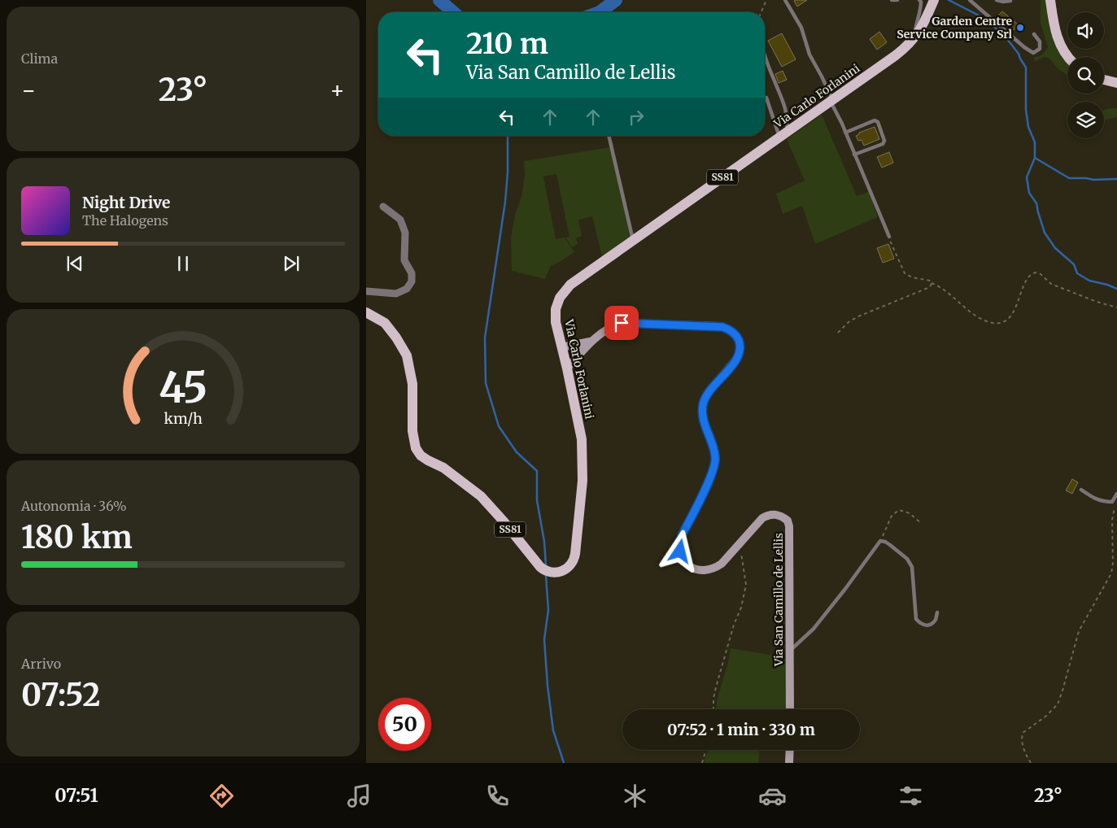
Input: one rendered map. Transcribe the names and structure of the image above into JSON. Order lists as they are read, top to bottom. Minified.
{"streets":{"main road":["Via Carlo Forlanini","SS81","Via San Camillo de Lellis"]},"crossings":[["Via Carlo Forlanini","Via San Camillo de Lellis"]],"places":["Garden Centre Service Company Srl"],"page":{"tile":["Clima",["Autonomia · 36%","180 km"],["Arrivo","07:52"]],"turn":["210 m","Via San Camillo de Lellis"],"heat":["−","23°","+"],"song":["Night Drive","The Halogens"],"limit":"50","trip":"07:52 · 1 min · 330 m","tabs":["07:51","23°"],"gauge":["45","km/h"]}}
